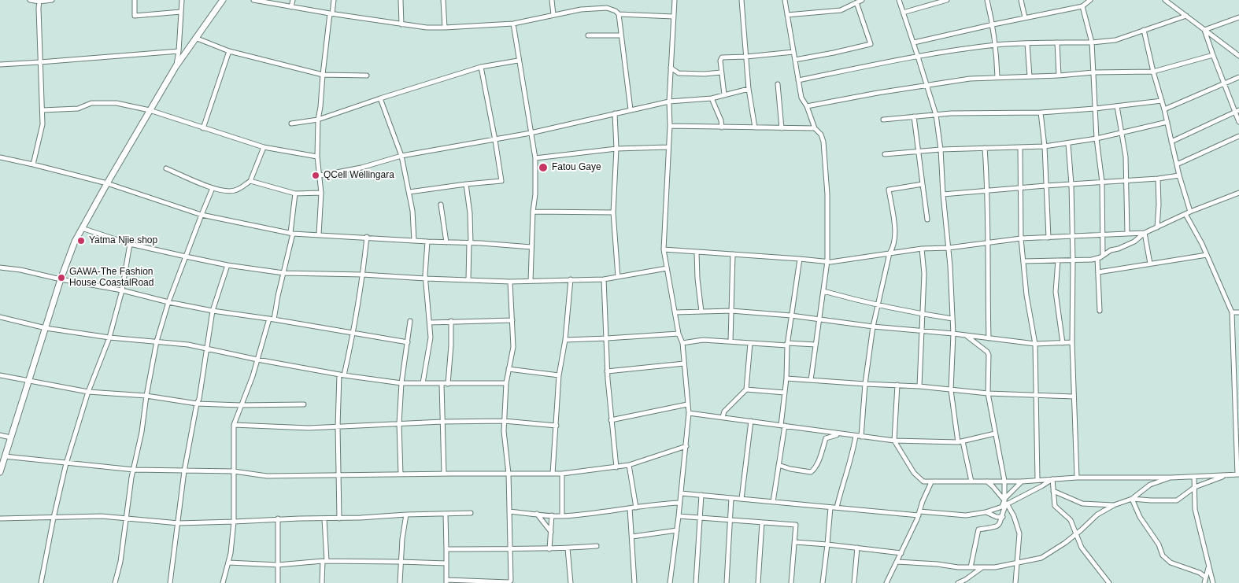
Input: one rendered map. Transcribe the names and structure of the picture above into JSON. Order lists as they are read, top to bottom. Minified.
{"places":["Fatou Gaye","QCell Wellingara","Yatma Njie shop","GAWA-The Fashion House CoastalRoad"]}
